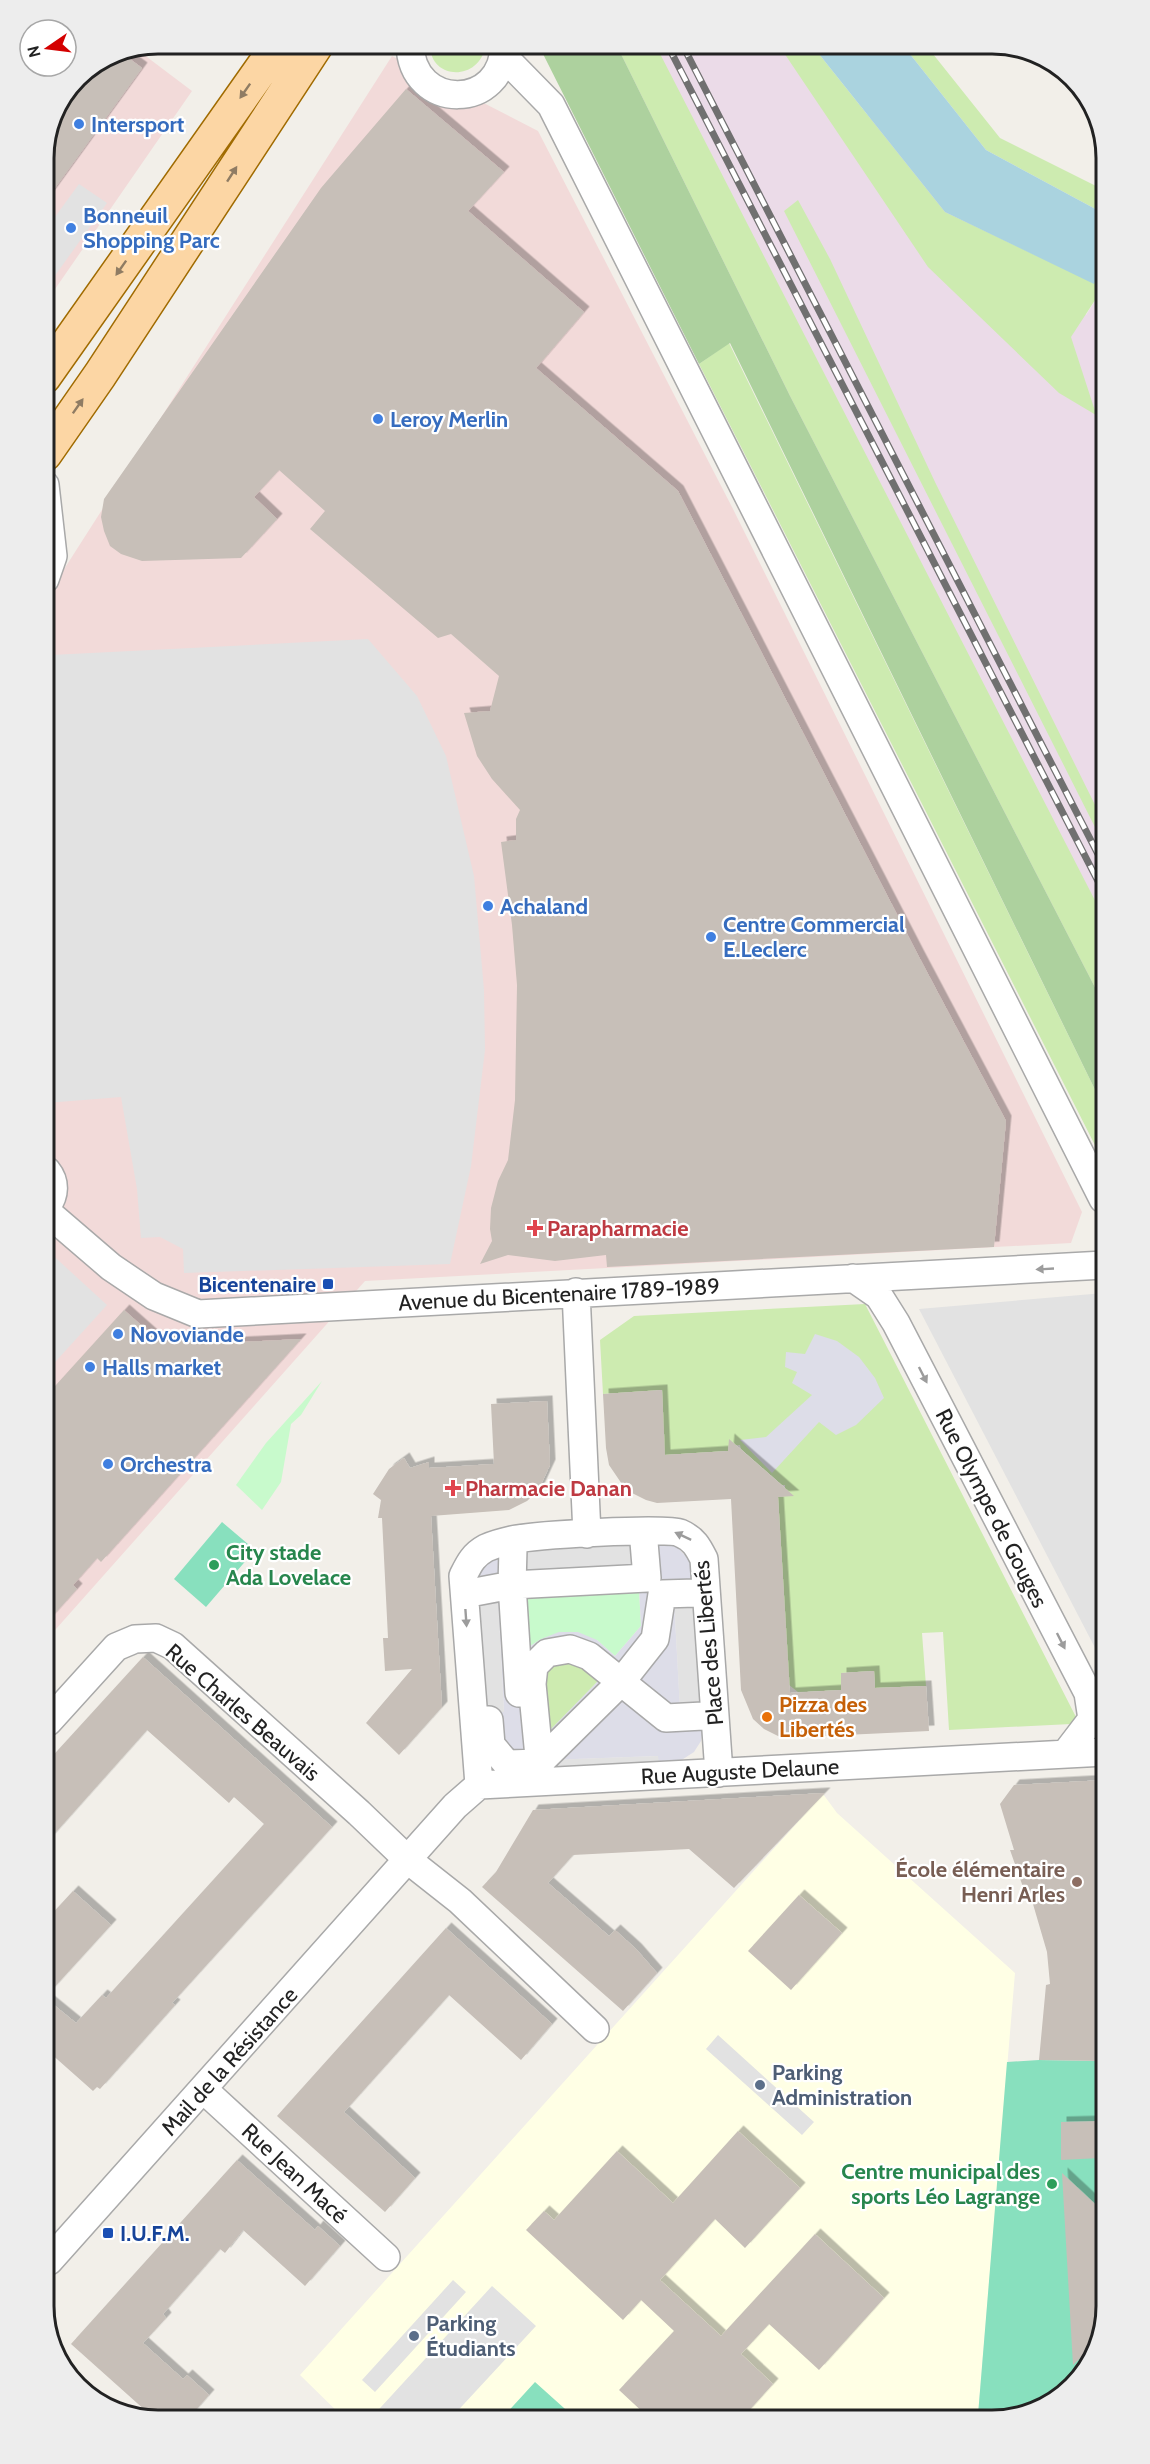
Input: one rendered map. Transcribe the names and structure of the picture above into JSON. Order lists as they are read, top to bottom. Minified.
{"streets":{"street":["Avenue du Bicentenaire 1789-1989","Rue Olympe de Gouges","Place des Libertés","Rue Charles Beauvais","Rue Auguste Delaune","Mail de la Résistance","Rue Jean Macé"]},"crossings":[["Avenue du Bicentenaire 1789-1989","Rue Olympe de Gouges"],["Rue Olympe de Gouges","Rue Auguste Delaune"],["Place des Libertés","Rue Auguste Delaune"],["Rue Charles Beauvais","Mail de la Résistance"],["Mail de la Résistance","Rue Jean Macé"]],"one_way":["Rue Olympe de Gouges"],"places":{"other":["Intersport","Bonneuil Shopping Parc","Leroy Merlin","Achaland","Centre Commercial E.Leclerc","Novoviande","Halls market","Orchestra","City stade Ada Lovelace","Pizza des Libertés","École élémentaire Henri Arles","Parking Administration","Centre municipal des sports Léo Lagrange","Parking Étudiants"],"health":["Parapharmacie","Pharmacie Danan"],"transit":["Bicentenaire","I.U.F.M."]},"north":"left"}
